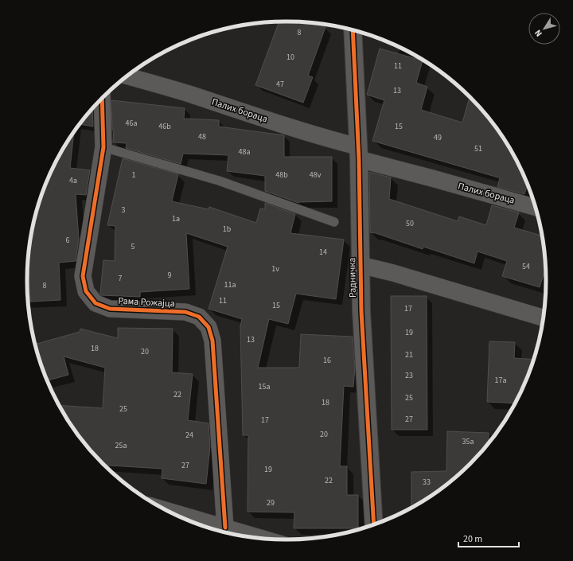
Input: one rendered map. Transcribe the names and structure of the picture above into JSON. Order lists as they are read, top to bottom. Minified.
{"streets":{"street":["Палих бораца","Радничка","Рама Рожајца"]},"crossings":[["Палих бораца","Радничка"]],"house_numbers":["8","10","11","47","13","46a","46b","15","48","49","51","48a","1","48b","48v","4a","3","1a","50","1b","6","5","14","54","1v","9","7","11a","8","11","15","17","19","13","18","20","21","16","23","17a","15a","22","25","18","25","27","17","20","24","35a","25a","27","19","22","33","29"],"scale_bar":"20 m","north":"bottom left"}
